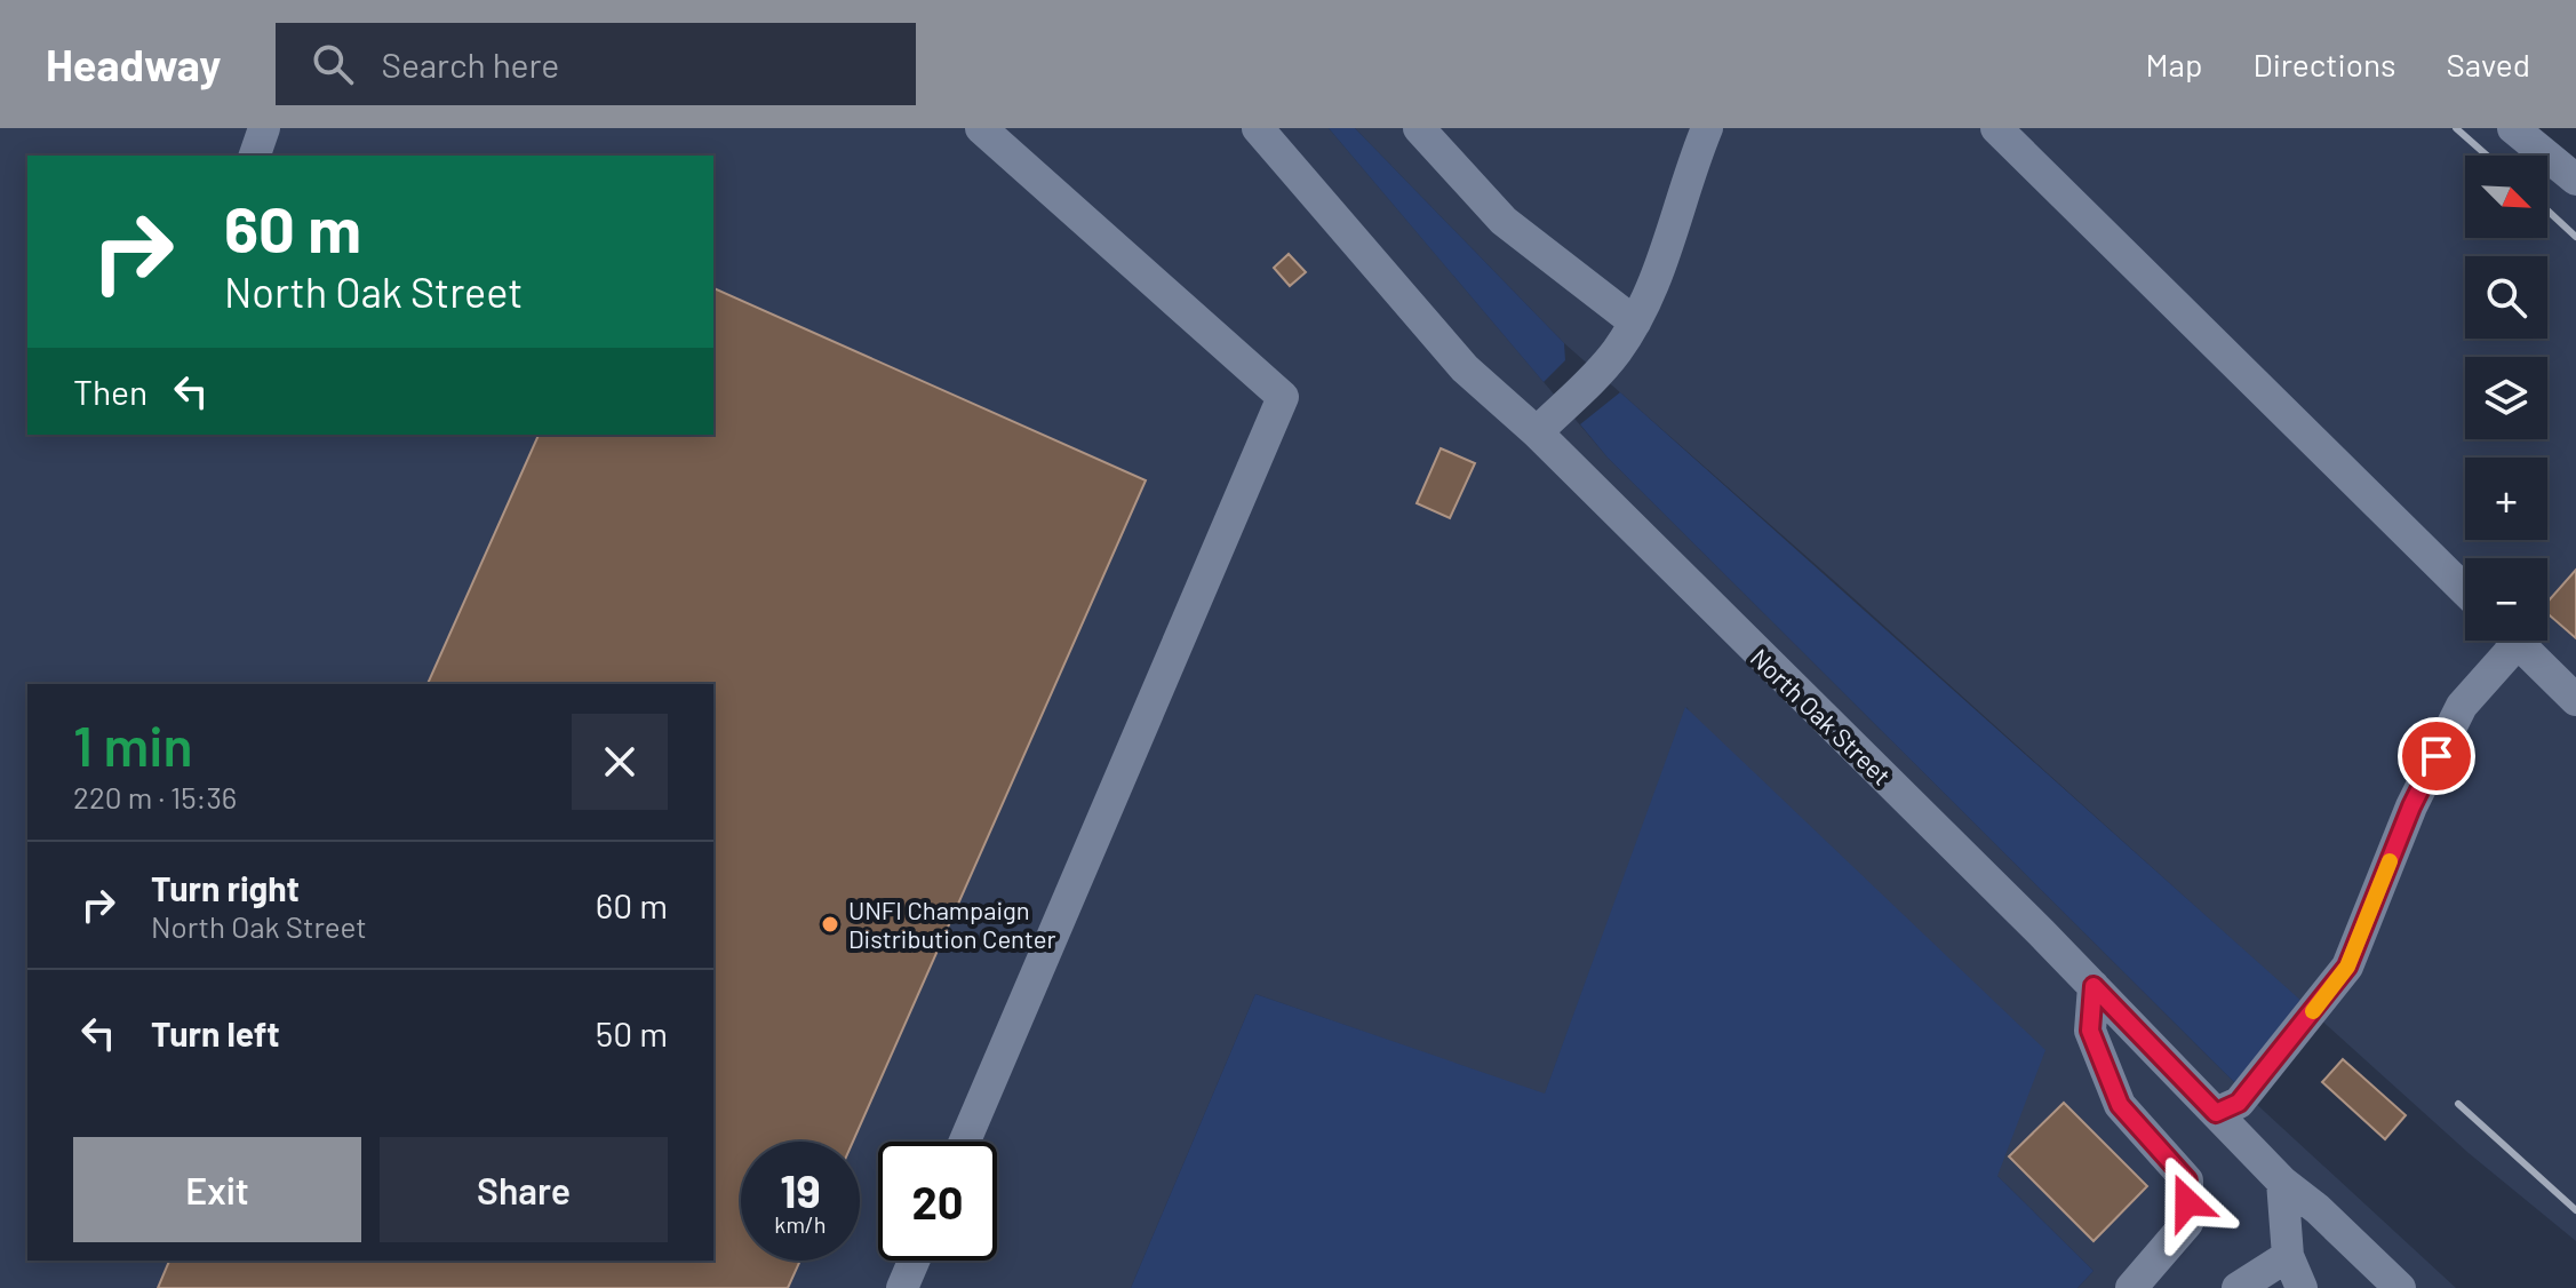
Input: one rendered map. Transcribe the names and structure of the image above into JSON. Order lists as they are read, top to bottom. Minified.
{"streets":{"street":["North Oak Street"]},"places":["UNFI Champaign Distribution Center"],"north":"bottom right","page":{"header":"Headway","search":"Search here","nav":["Map","Directions","Saved"],"map_buttons":["+","−"],"turn":["60 m","North Oak Street"],"then":"Then","heading":["1 min","220 m · 15:36"],"list":[{"name":"Turn right","note":"North Oak Street","value":"60 m"},{"name":"Turn left","value":"50 m"}],"buttons":["Exit","Share"],"speed":"19 km/h","limit":"20"}}
